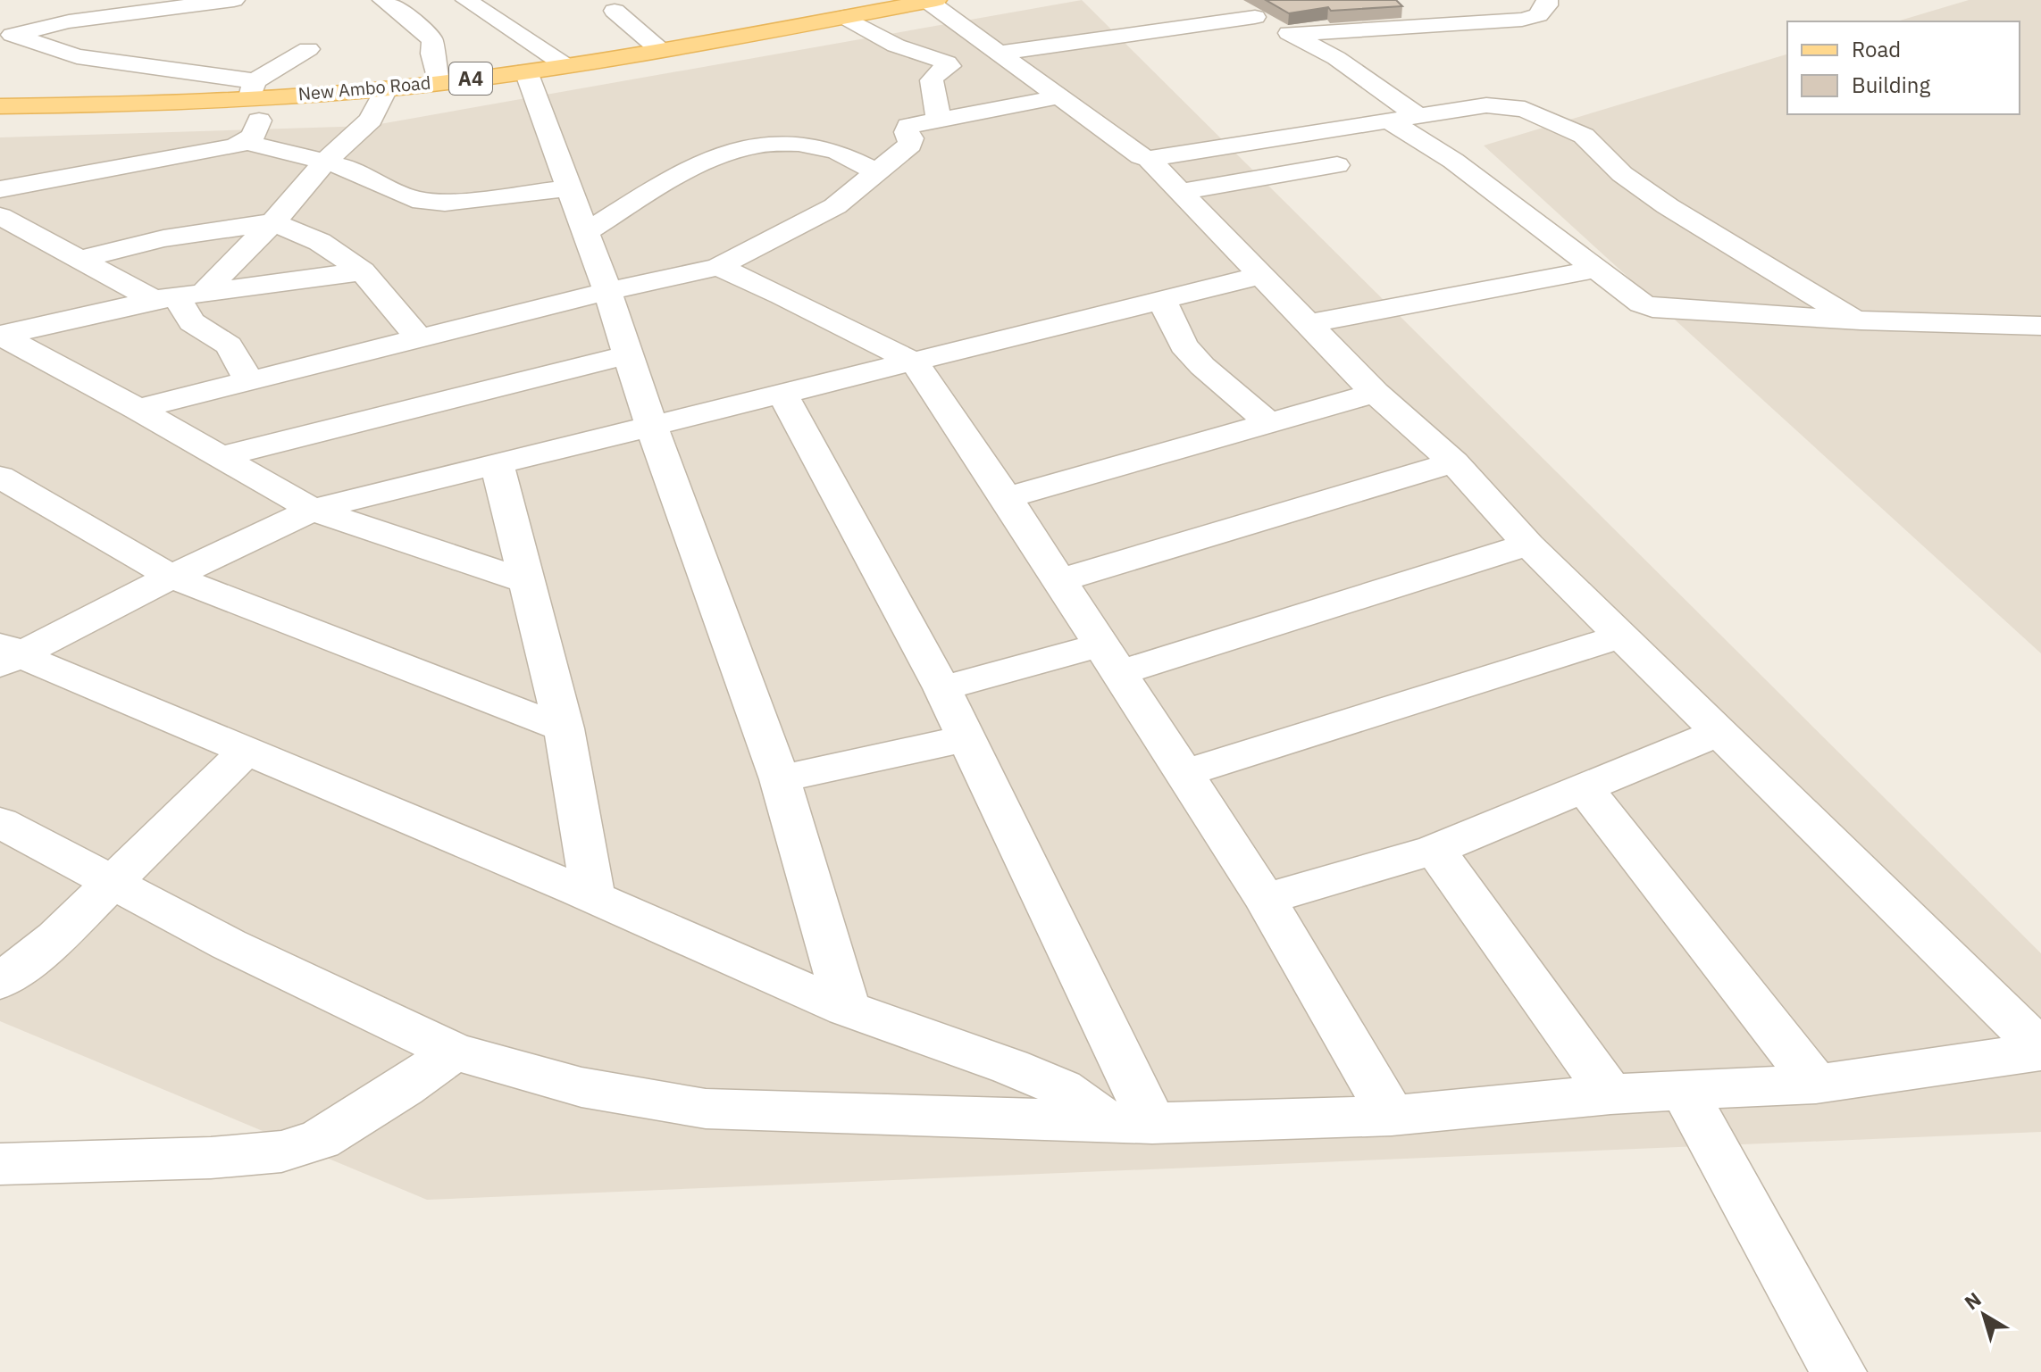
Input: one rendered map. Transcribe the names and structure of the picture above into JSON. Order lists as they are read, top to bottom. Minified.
{"streets":{"main road":["A4","New Ambo Road"]},"legend":["Road","Building"],"north":"top left"}
